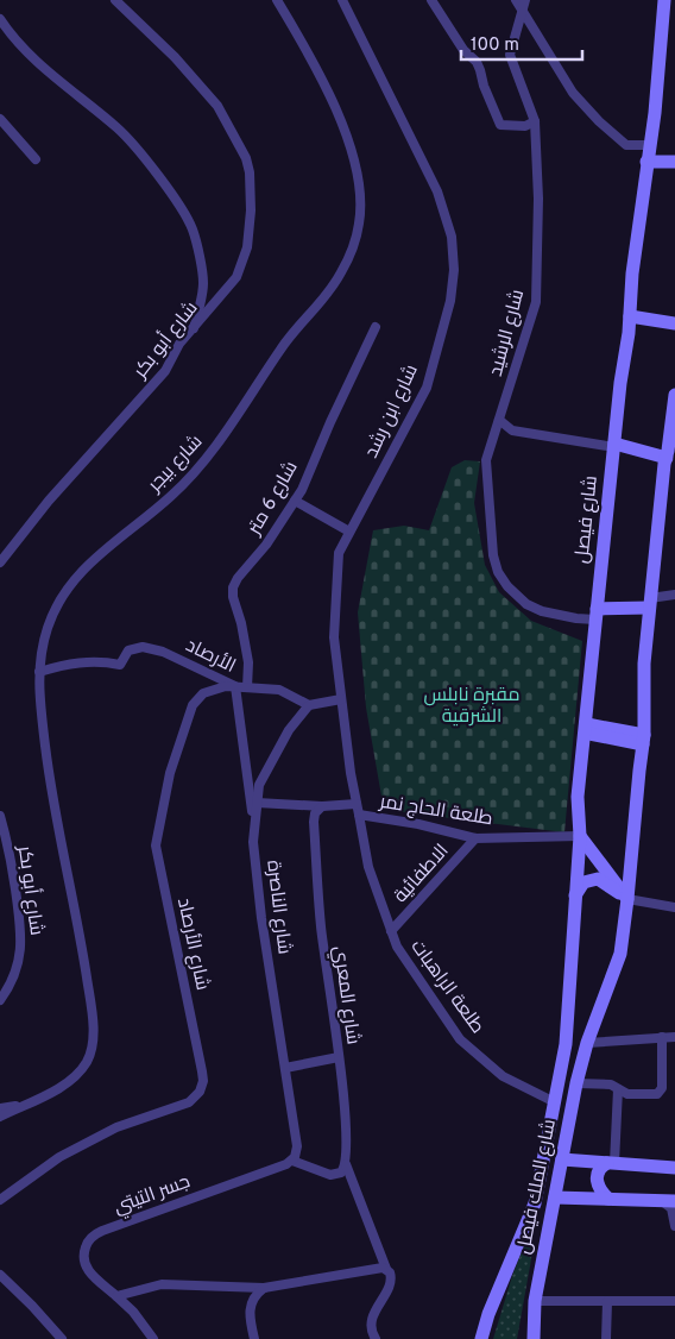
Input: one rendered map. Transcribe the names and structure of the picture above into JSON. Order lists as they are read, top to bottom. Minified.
{"streets":{"main road":["شارع فيصل","شارع الملك فيصل"],"street":["شارع الرشيد","شارع أبو بكر","شارع ابن رشد","شارع بيجر","شارع 6 متر","الأرصاد","طلعة الحاج نمر","الاطفائية","شارع الناصرة","شارع الأرصاد","طلعة الراهبات","شارع المعري","جسر التيتي"]},"crossings":[["شارع الرشيد","شارع فيصل"],["شارع ابن رشد","طلعة الحاج نمر"],["شارع ابن رشد","طلعة الراهبات"],["شارع بيجر","الأرصاد"],["شارع 6 متر","شارع الأرصاد"],["شارع فيصل","طلعة الحاج نمر"],["شارع فيصل","شارع الملك فيصل"],["الأرصاد","شارع الناصرة"],["الأرصاد","شارع الأرصاد"],["طلعة الحاج نمر","الاطفائية"],["طلعة الحاج نمر","طلعة الراهبات"],["الاطفائية","طلعة الراهبات"],["شارع الناصرة","شارع الأرصاد"],["شارع الناصرة","جسر التيتي"],["طلعة الراهبات","شارع الملك فيصل"]],"parks":["مقبرة نابلس الشرقية"],"scale_bar":"100 m"}
